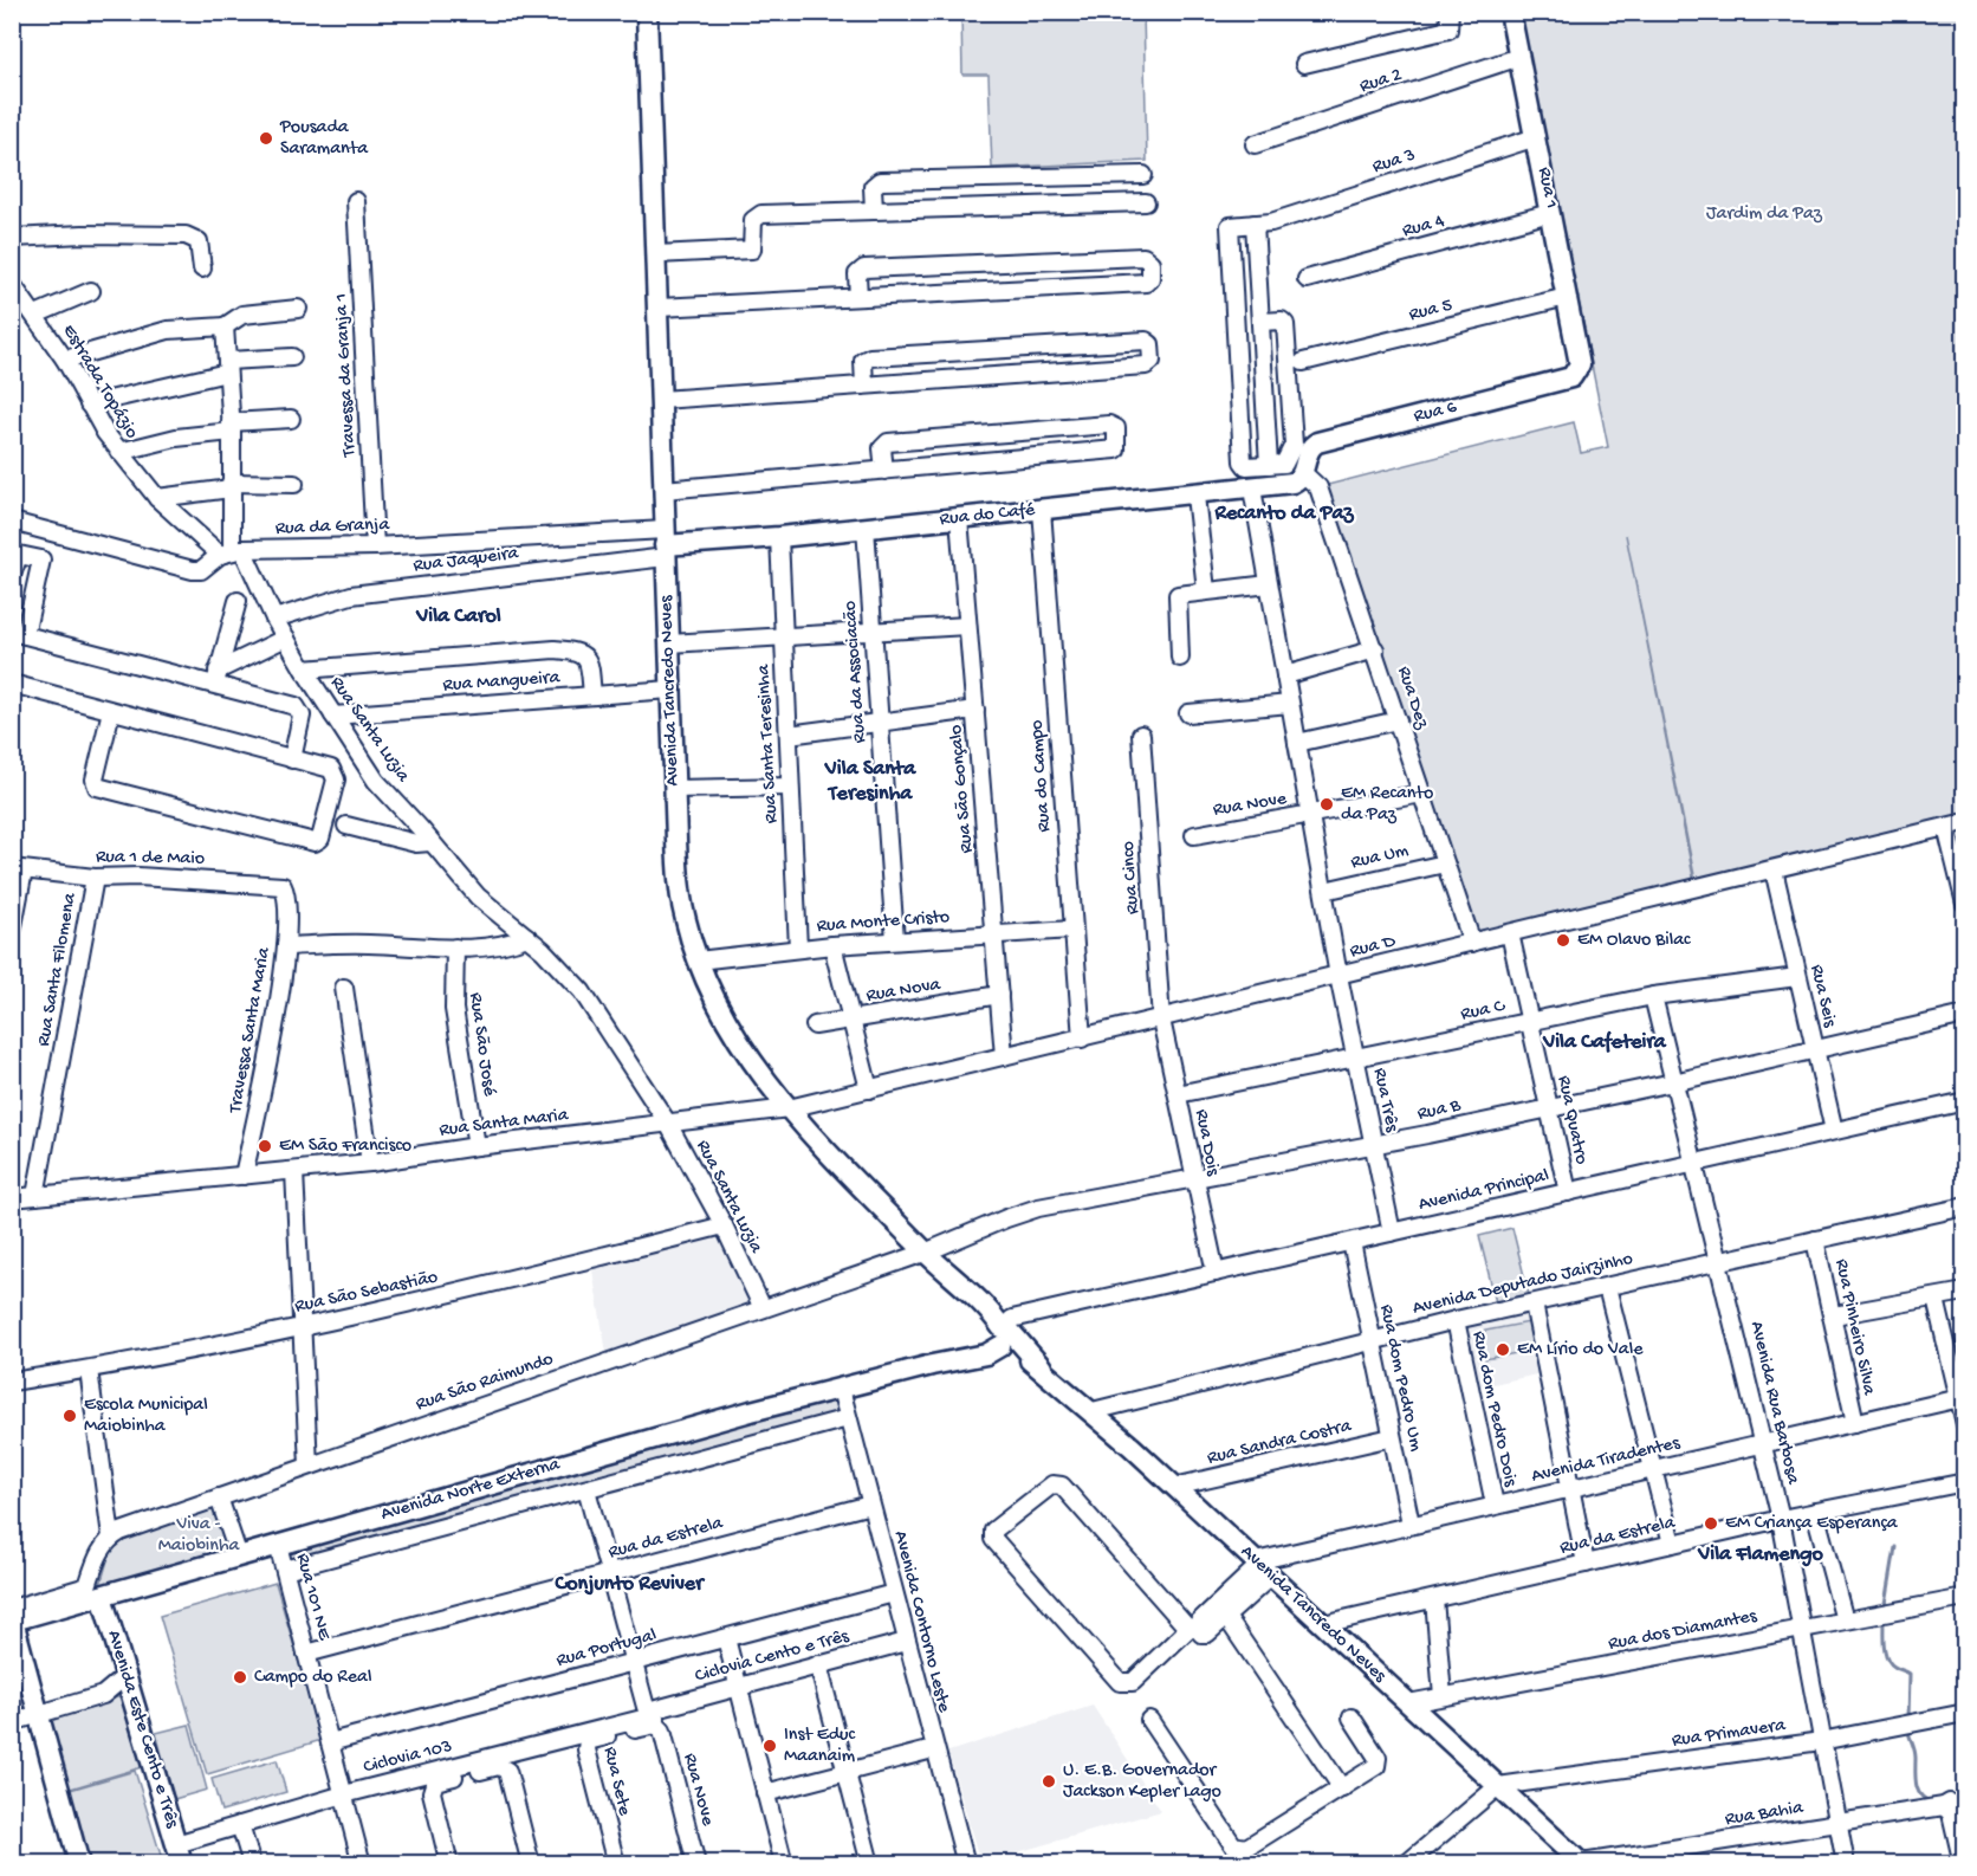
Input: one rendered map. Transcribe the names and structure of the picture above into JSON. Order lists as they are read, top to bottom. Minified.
{"streets":{"main road":["Rua 1","Rua 6","Rua do Café","Avenida Tancredo Neves","Avenida Norte Externa","Avenida Este Cento e Três"],"street":["Rua 2","Rua 3","Rua 4","Rua 5","Travessa da Granja 1","Estrada Topázio","Rua da Granja","Rua Jaqueira","Rua da Associacão","Rua Mangueira","Rua Dez","Rua Santa Luzia","Rua Santa Teresinha","Rua do Campo","Rua São Gonçalo","Rua Nove","Rua Um","Rua 1 de Maio","Rua Cinco","Rua Monte Cristo","Rua D","Rua Santa Filomena","Rua Nova","Rua Seis","Rua C","Travessa Santa Maria","Rua São José","Rua Três","Rua B","Rua Quatro","Rua Santa Maria","Rua Dois","Avenida Principal","Avenida Deputado Jairzinho","Rua São Sebastião","Rua Pinheiro Silva","Rua dom Pedro Um","Rua São Raimundo","Avenida Rua Barbosa","Rua dom Pedro Dois","Rua Sandra Costra","Avenida Tiradentes","Rua da Estrela","Rua 101 NE","Avenida Contorno Leste","Rua dos Diamantes","Rua Portugal","Ciclovia Cento e Três","Rua Primavera","Ciclovia 103","Rua Sete","Rua Bahia"]},"crossings":[["Rua 2","Rua 1"],["Rua 3","Rua 1"],["Rua 1","Rua 4"],["Rua 1","Rua 5"],["Rua 1","Rua 6"],["Travessa da Granja 1","Rua da Granja"],["Estrada Topázio","Rua da Granja"],["Estrada Topázio","Rua Santa Luzia"],["Rua 6","Rua do Café"],["Rua 6","Rua Dez"],["Rua do Café","Rua da Granja"],["Rua do Café","Rua Jaqueira"],["Rua do Café","Rua da Associacão"],["Rua do Café","Avenida Tancredo Neves"],["Rua do Café","Rua Dez"],["Rua do Café","Rua Santa Teresinha"],["Rua do Café","Rua do Campo"],["Rua do Café","Rua São Gonçalo"],["Rua da Granja","Rua Jaqueira"],["Rua da Granja","Avenida Tancredo Neves"],["Rua da Granja","Rua Santa Luzia"],["Rua Jaqueira","Avenida Tancredo Neves"],["Rua Jaqueira","Rua Santa Luzia"],["Rua da Associacão","Rua Monte Cristo"],["Rua Mangueira","Avenida Tancredo Neves"],["Rua Mangueira","Rua Santa Luzia"],["Avenida Tancredo Neves","Rua Monte Cristo"],["Avenida Tancredo Neves","Rua D"],["Avenida Tancredo Neves","Rua B"],["Avenida Tancredo Neves","Rua Santa Maria"],["Avenida Tancredo Neves","Avenida Principal"],["Avenida Tancredo Neves","Avenida Deputado Jairzinho"],["Avenida Tancredo Neves","Rua São Raimundo"],["Avenida Tancredo Neves","Rua Sandra Costra"],["Avenida Tancredo Neves","Avenida Tiradentes"],["Avenida Tancredo Neves","Avenida Norte Externa"],["Avenida Tancredo Neves","Rua da Estrela"],["Avenida Tancredo Neves","Rua dos Diamantes"],["Avenida Tancredo Neves","Rua Primavera"],["Avenida Tancredo Neves","Rua Bahia"],["Rua Dez","Rua Um"],["Rua Dez","Rua D"],["Rua Santa Luzia","Rua Santa Maria"],["Rua Santa Luzia","Rua São Sebastião"],["Rua Santa Luzia","Rua São Raimundo"],["Rua Santa Teresinha","Rua Monte Cristo"],["Rua do Campo","Rua Monte Cristo"],["Rua do Campo","Rua D"],["Rua São Gonçalo","Rua Monte Cristo"],["Rua São Gonçalo","Rua D"],["Rua São Gonçalo","Rua Nova"],["Rua Nove","Avenida Norte Externa"],["Rua Nove","Rua da Estrela"],["Rua Nove","Rua Portugal"],["Rua Nove","Ciclovia Cento e Três"],["Rua Nove","Ciclovia 103"],["Rua Nove","Rua Sete"],["Rua 1 de Maio","Rua Santa Filomena"],["Rua 1 de Maio","Travessa Santa Maria"],["Rua Cinco","Rua D"],["Rua Cinco","Rua Dois"],["Rua D","Rua Seis"],["Rua D","Rua Três"],["Rua D","Rua Quatro"],["Rua D","Rua Santa Maria"],["Rua D","Rua Dois"],["Rua Santa Filomena","Rua Santa Maria"],["Rua Seis","Rua C"],["Rua Seis","Rua B"],["Rua Seis","Avenida Principal"],["Rua C","Rua Três"],["Rua C","Rua Quatro"],["Rua C","Rua Dois"],["Rua C","Avenida Rua Barbosa"],["Travessa Santa Maria","Rua Santa Maria"],["Rua São José","Rua Santa Maria"],["Rua Três","Rua B"],["Rua Três","Avenida Principal"],["Rua B","Rua Quatro"],["Rua B","Rua Dois"],["Rua B","Rua São Raimundo"],["Rua B","Avenida Rua Barbosa"],["Rua Quatro","Avenida Principal"],["Rua Dois","Avenida Principal"],["Avenida Principal","Rua dom Pedro Um"],["Avenida Principal","Avenida Rua Barbosa"],["Avenida Principal","Avenida Norte Externa"],["Avenida Deputado Jairzinho","Rua Pinheiro Silva"],["Avenida Deputado Jairzinho","Rua dom Pedro Um"],["Avenida Deputado Jairzinho","Avenida Rua Barbosa"],["Avenida Deputado Jairzinho","Rua dom Pedro Dois"],["Rua Pinheiro Silva","Avenida Tiradentes"],["Rua dom Pedro Um","Rua Sandra Costra"],["Rua dom Pedro Um","Avenida Tiradentes"],["Avenida Rua Barbosa","Avenida Tiradentes"],["Avenida Rua Barbosa","Rua da Estrela"],["Avenida Rua Barbosa","Rua dos Diamantes"],["Avenida Rua Barbosa","Rua Primavera"],["Avenida Rua Barbosa","Rua Bahia"],["Rua dom Pedro Dois","Avenida Tiradentes"],["Avenida Norte Externa","Rua 101 NE"],["Avenida Norte Externa","Avenida Contorno Leste"],["Avenida Norte Externa","Avenida Este Cento e Três"],["Rua da Estrela","Rua 101 NE"],["Rua da Estrela","Avenida Contorno Leste"],["Rua 101 NE","Rua Portugal"],["Rua 101 NE","Ciclovia 103"],["Avenida Contorno Leste","Rua Portugal"],["Avenida Contorno Leste","Ciclovia Cento e Três"],["Ciclovia Cento e Três","Ciclovia 103"],["Ciclovia Cento e Três","Rua Sete"],["Avenida Este Cento e Três","Ciclovia 103"],["Ciclovia 103","Rua Sete"]],"districts":["Recanto da Paz","Vila Carol","Vila Santa Teresinha","Vila Cafeteira","Vila Flamengo","Conjunto Reviver"],"parks":["Jardim da Paz","Viva - Maiobinha"],"places":["Pousada Saramanta","EM Recanto da Paz","EM Olavo Bilac","EM São Francisco","EM Lírio do Vale","Escola Municipal Maiobinha","EM Criança Esperança","Campo do Real","Inst Educ Maanaim","U. E.B. Governador Jackson Kepler Lago"]}
